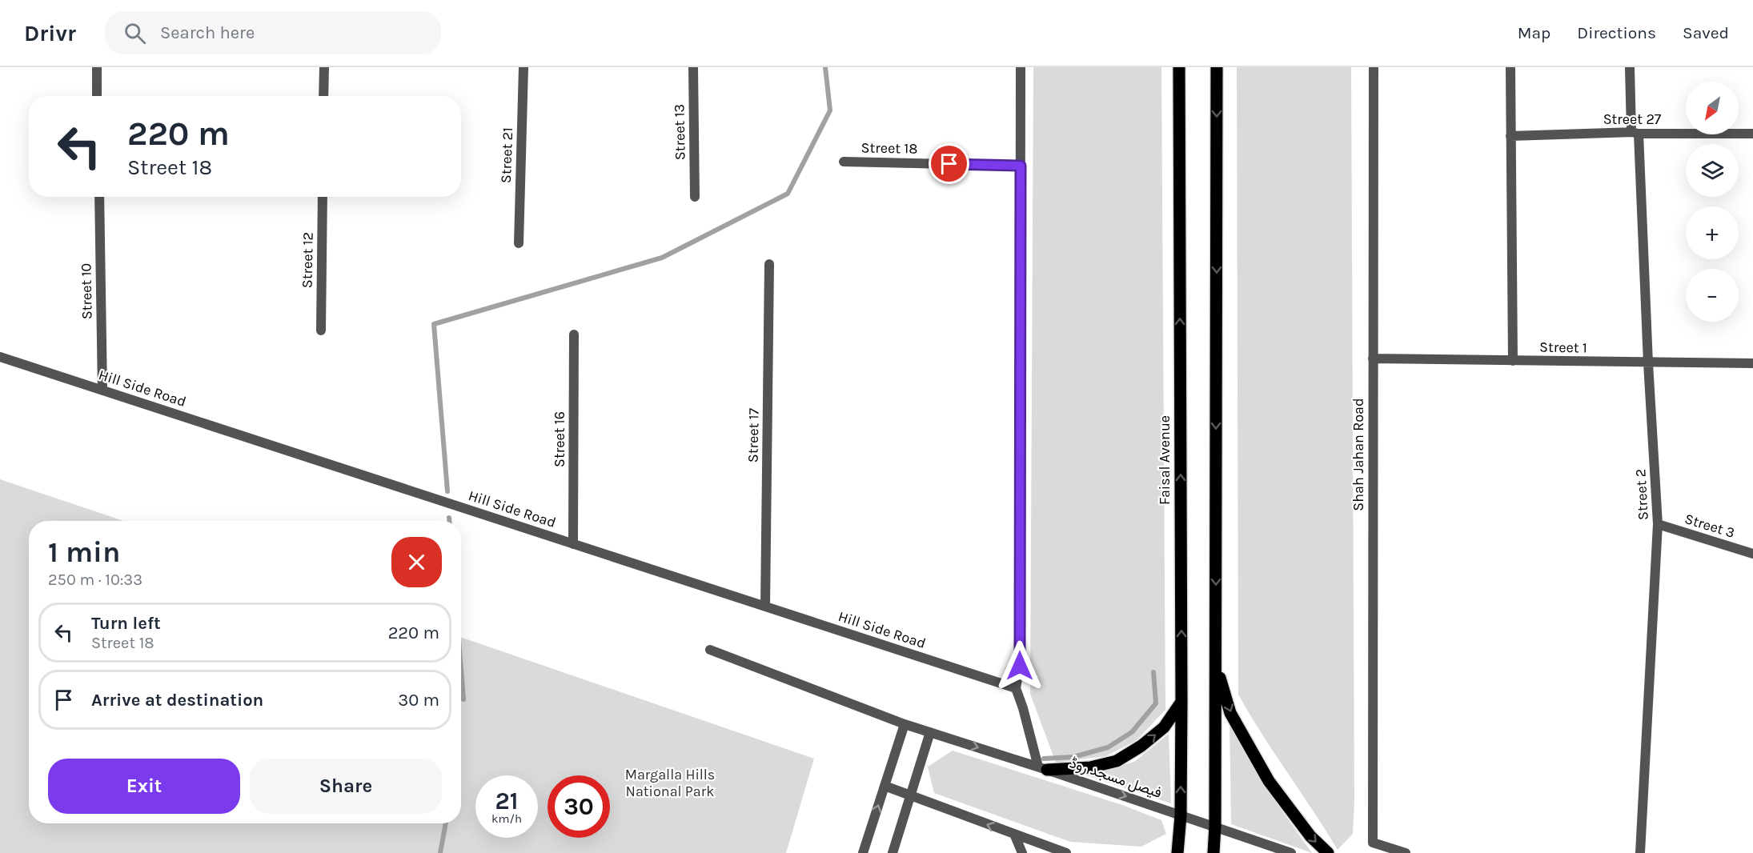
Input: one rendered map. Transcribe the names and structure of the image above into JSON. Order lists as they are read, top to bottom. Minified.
{"streets":{"main road":["Faisal Avenue"],"street":["Street 27","Street 13","Street 18","Street 21","Street 12","Street 10","Street 1","Hill Side Road","Street 17","Street 16","Shah Jahan Road","Street 2","Street 3","فیصل مسجد روڈ"]},"crossings":[["Street 27","Street 2"],["Street 10","Hill Side Road"],["Street 1","Shah Jahan Road"],["Street 1","Street 2"],["Hill Side Road","Street 17"],["Hill Side Road","Street 16"],["Faisal Avenue","فیصل مسجد روڈ"],["Street 2","Street 3"]],"parks":["Margalla Hills National Park"],"north":"bottom left","page":{"header":"Drivr","search":"Search here","nav":["Map","Directions","Saved"],"map_buttons":["+","−"],"turn":["220 m","Street 18"],"heading":["1 min","250 m · 10:33"],"list":[{"name":"Turn left","note":"Street 18","value":"220 m"},{"name":"Arrive at destination","value":"30 m"}],"buttons":["Exit","Share"],"speed":"21 km/h","limit":"30"}}
